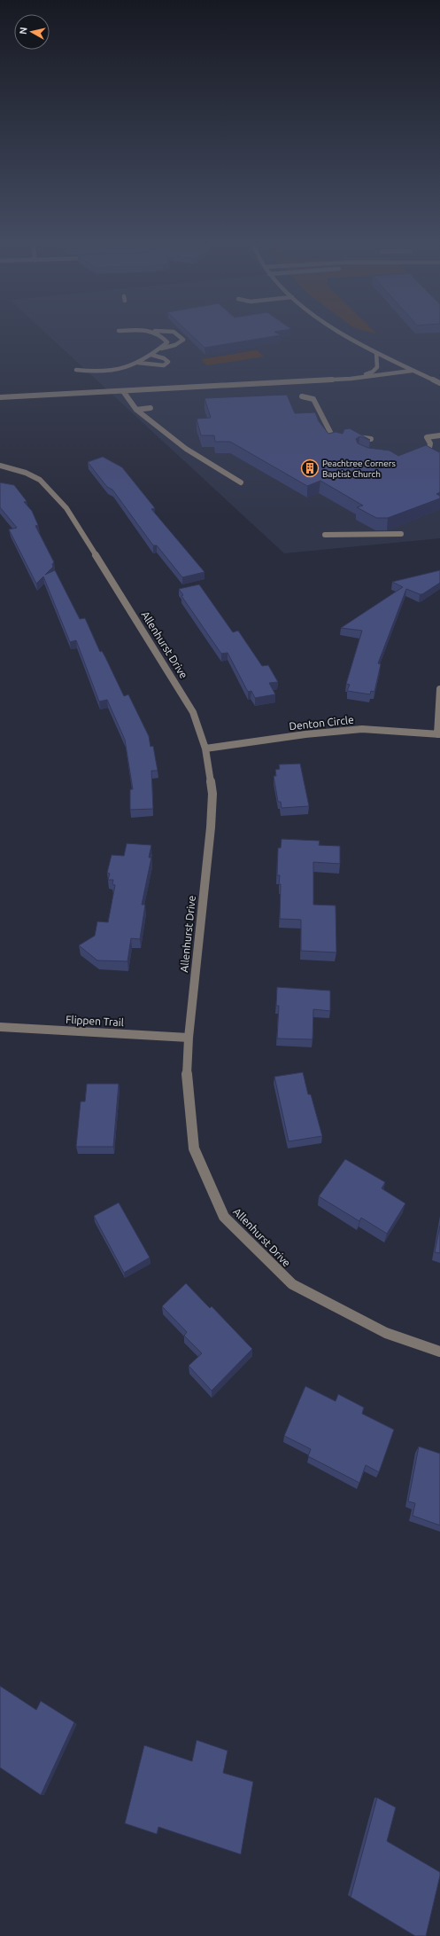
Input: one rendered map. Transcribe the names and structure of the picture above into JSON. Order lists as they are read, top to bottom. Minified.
{"streets":{"street":["Allenhurst Drive","Denton Circle","Flippen Trail"]},"crossings":[["Allenhurst Drive","Denton Circle"],["Allenhurst Drive","Flippen Trail"]],"places":{"building":["Peachtree Corners Baptist Church"]},"north":"left"}
